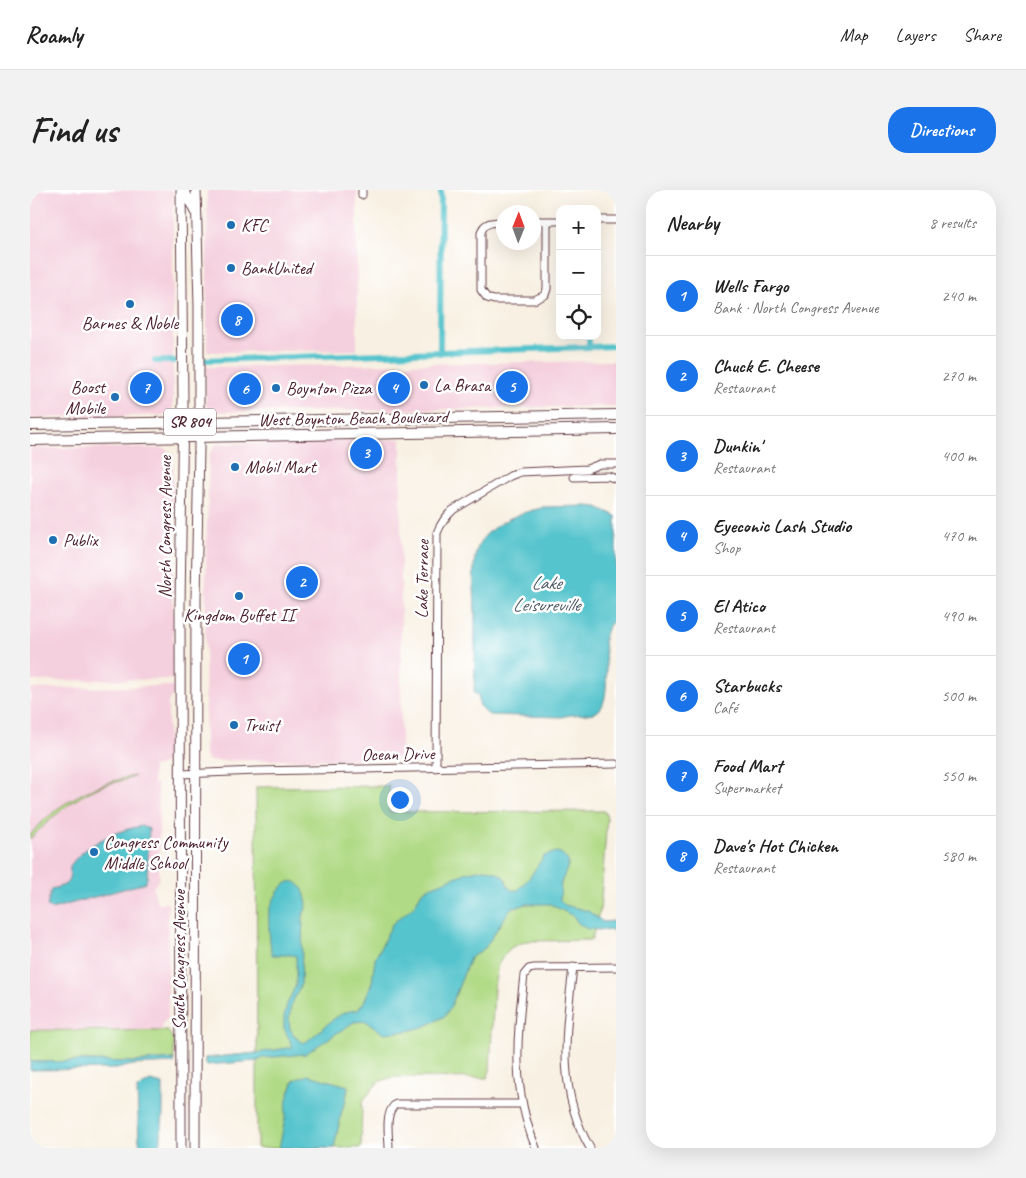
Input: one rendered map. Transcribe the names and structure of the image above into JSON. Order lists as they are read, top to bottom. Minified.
{"streets":{"main road":["West Boynton Beach Boulevard","SR 804","North Congress Avenue","South Congress Avenue"],"street":["Lake Terrace","Ocean Drive"]},"crossings":[["West Boynton Beach Boulevard","North Congress Avenue"],["North Congress Avenue","Ocean Drive"],["North Congress Avenue","South Congress Avenue"],["Lake Terrace","Ocean Drive"],["Ocean Drive","South Congress Avenue"]],"water":["Lake Leisureville"],"places":["KFC","BankUnited","Barnes & Noble","La Brasa","Boynton Pizza","Boost Mobile","Mobil Mart","Publix","Kingdom Buffet II","Truist","Congress Community Middle School"],"north":"top","page":{"header":"Roamly","nav":["Map","Layers","Share"],"buttons":"Directions","title":"Find us","heading":["Nearby","8 results"],"map_buttons":["+","−"],"list":[{"mark":"1","name":"Wells Fargo","note":"Bank · North Congress Avenue","value":"240 m"},{"mark":"2","name":"Chuck E. Cheese","note":"Restaurant","value":"270 m"},{"mark":"3","name":"Dunkin'","note":"Restaurant","value":"400 m"},{"mark":"4","name":"Eyeconic Lash Studio","note":"Shop","value":"470 m"},{"mark":"5","name":"El Atico","note":"Restaurant","value":"490 m"},{"mark":"6","name":"Starbucks","note":"Café","value":"500 m"},{"mark":"7","name":"Food Mart","note":"Supermarket","value":"550 m"},{"mark":"8","name":"Dave's Hot Chicken","note":"Restaurant","value":"580 m"}],"pins":["8","5","4","7","6","3","2","1"]}}
